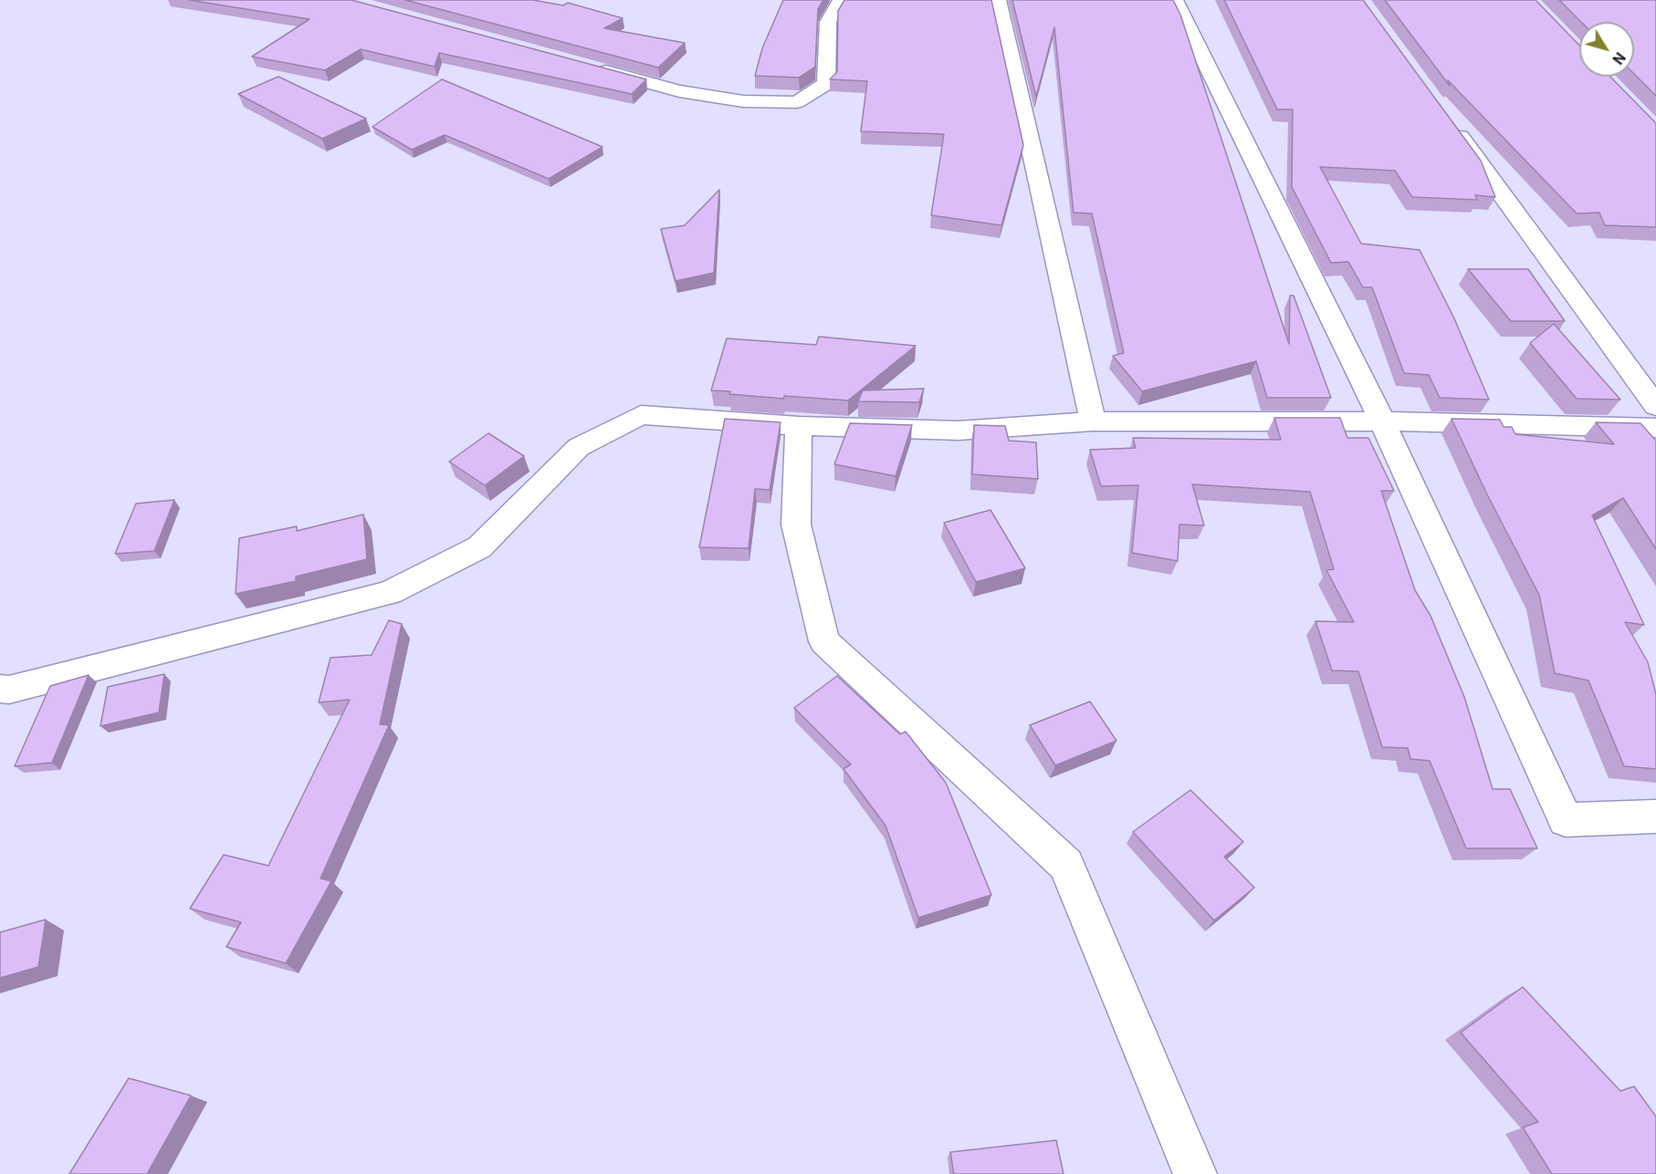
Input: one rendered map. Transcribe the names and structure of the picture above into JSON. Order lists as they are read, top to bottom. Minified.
{"north":"bottom right"}
